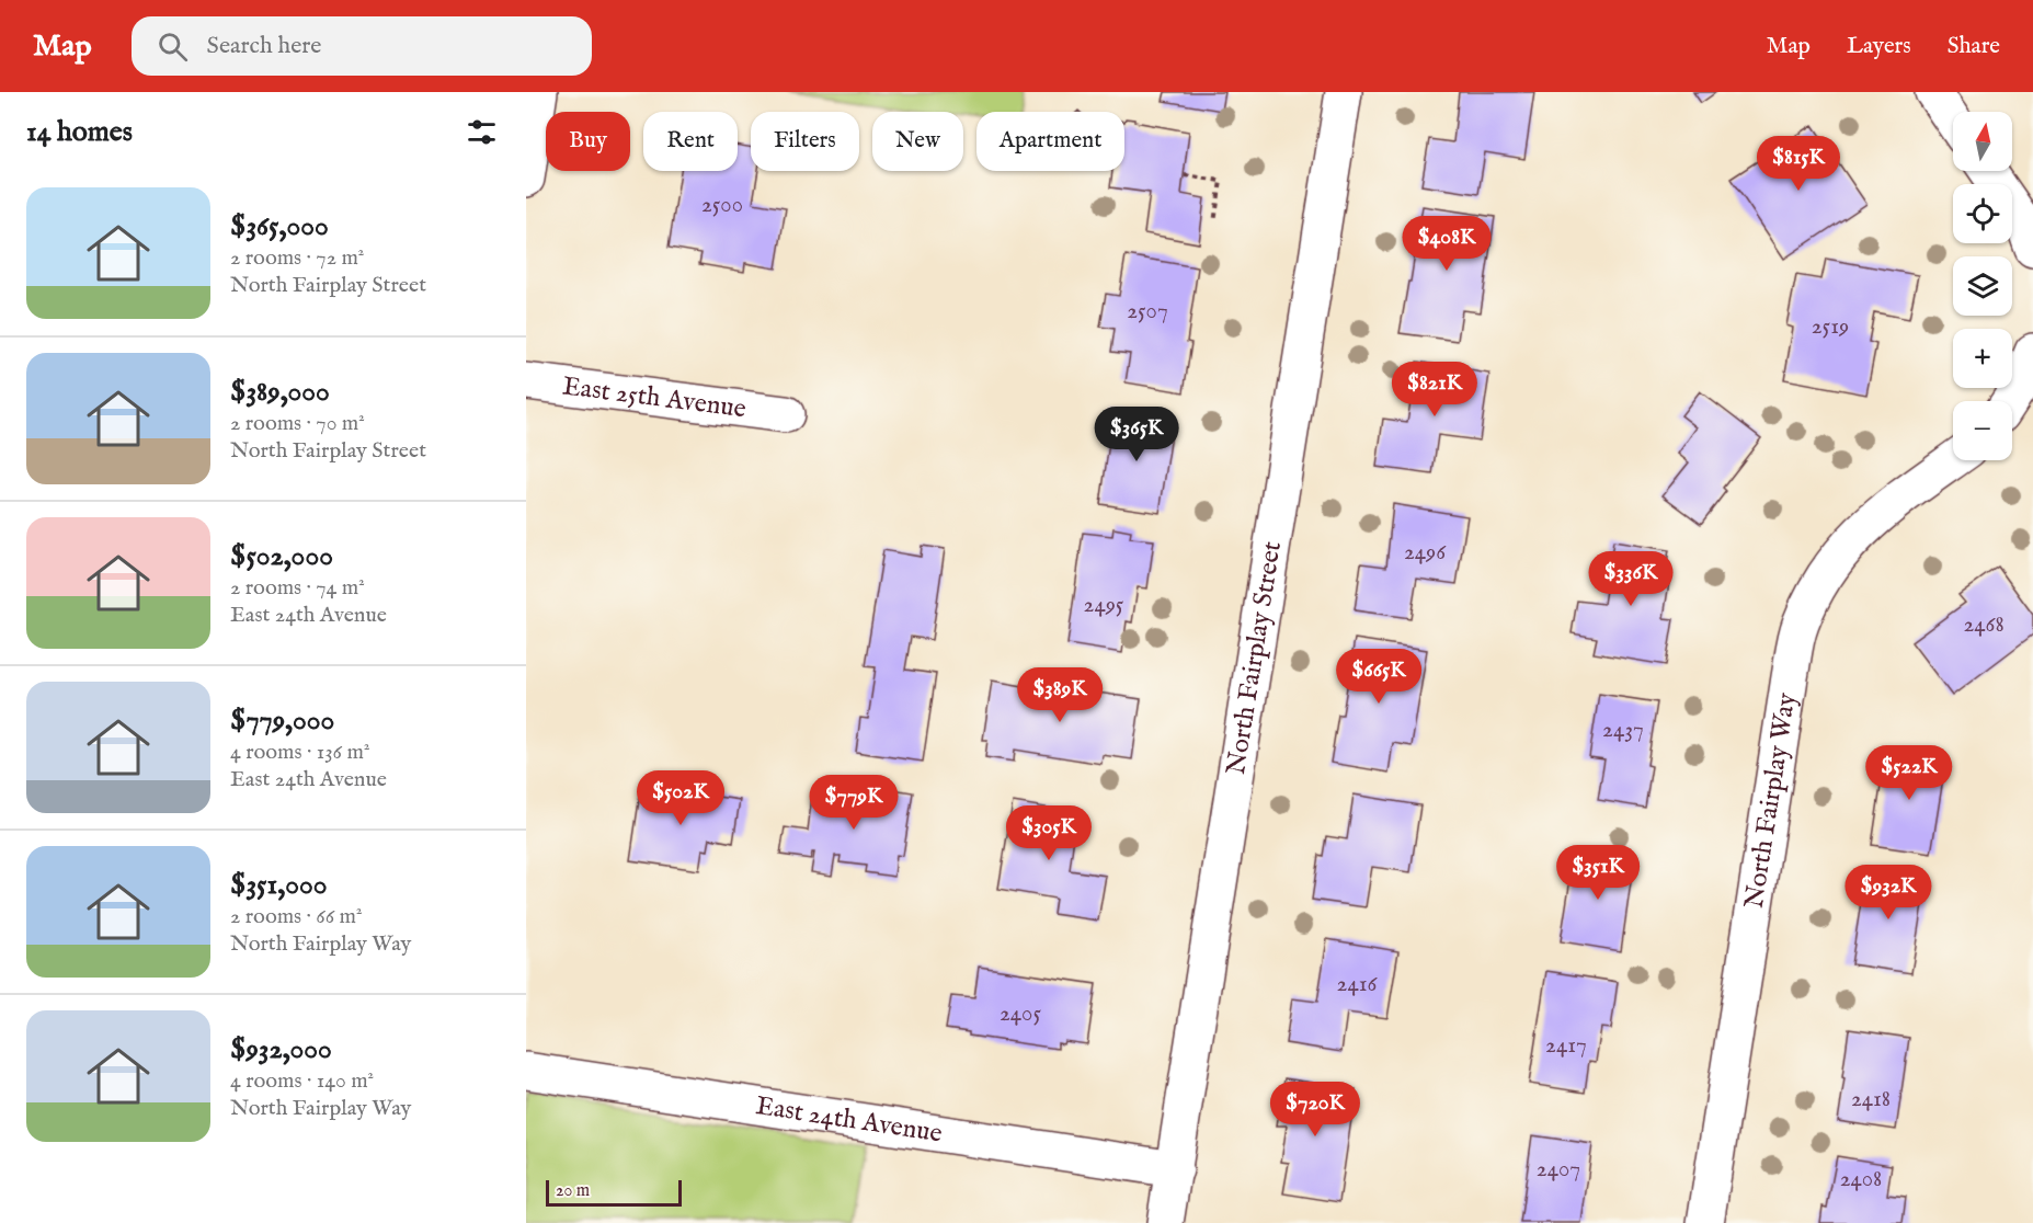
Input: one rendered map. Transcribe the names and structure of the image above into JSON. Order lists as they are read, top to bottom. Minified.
{"streets":{"street":["East 25th Avenue","North Fairplay Street","North Fairplay Way","East 24th Avenue"]},"crossings":[["North Fairplay Street","East 24th Avenue"]],"house_numbers":["2500","2507","2519","2496","2495","2468","2437","2416","2405","2417","2418","2407","2408"],"scale_bar":"20 m","north":"top","page":{"header":"Map","search":"Search here","nav":["Map","Layers","Share"],"heading":"14 homes","map_buttons":["+","−"],"chip":["Buy","Rent","Filters","New","Apartment"],"price":["$815K","$408K","$821K","$365K","$336K","$665K","$389K","$522K","$502K","$779K","$305K","$351K","$932K","$720K"],"list":[{"name":"$365,000","note":"2 rooms · 72 m² · North Fairplay Street"},{"name":"$389,000","note":"2 rooms · 70 m² · North Fairplay Street"},{"name":"$502,000","note":"2 rooms · 74 m² · East 24th Avenue"},{"name":"$779,000","note":"4 rooms · 136 m² · East 24th Avenue"},{"name":"$351,000","note":"2 rooms · 66 m² · North Fairplay Way"},{"name":"$932,000","note":"4 rooms · 140 m² · North Fairplay Way"}],"scale":"20 m"}}
